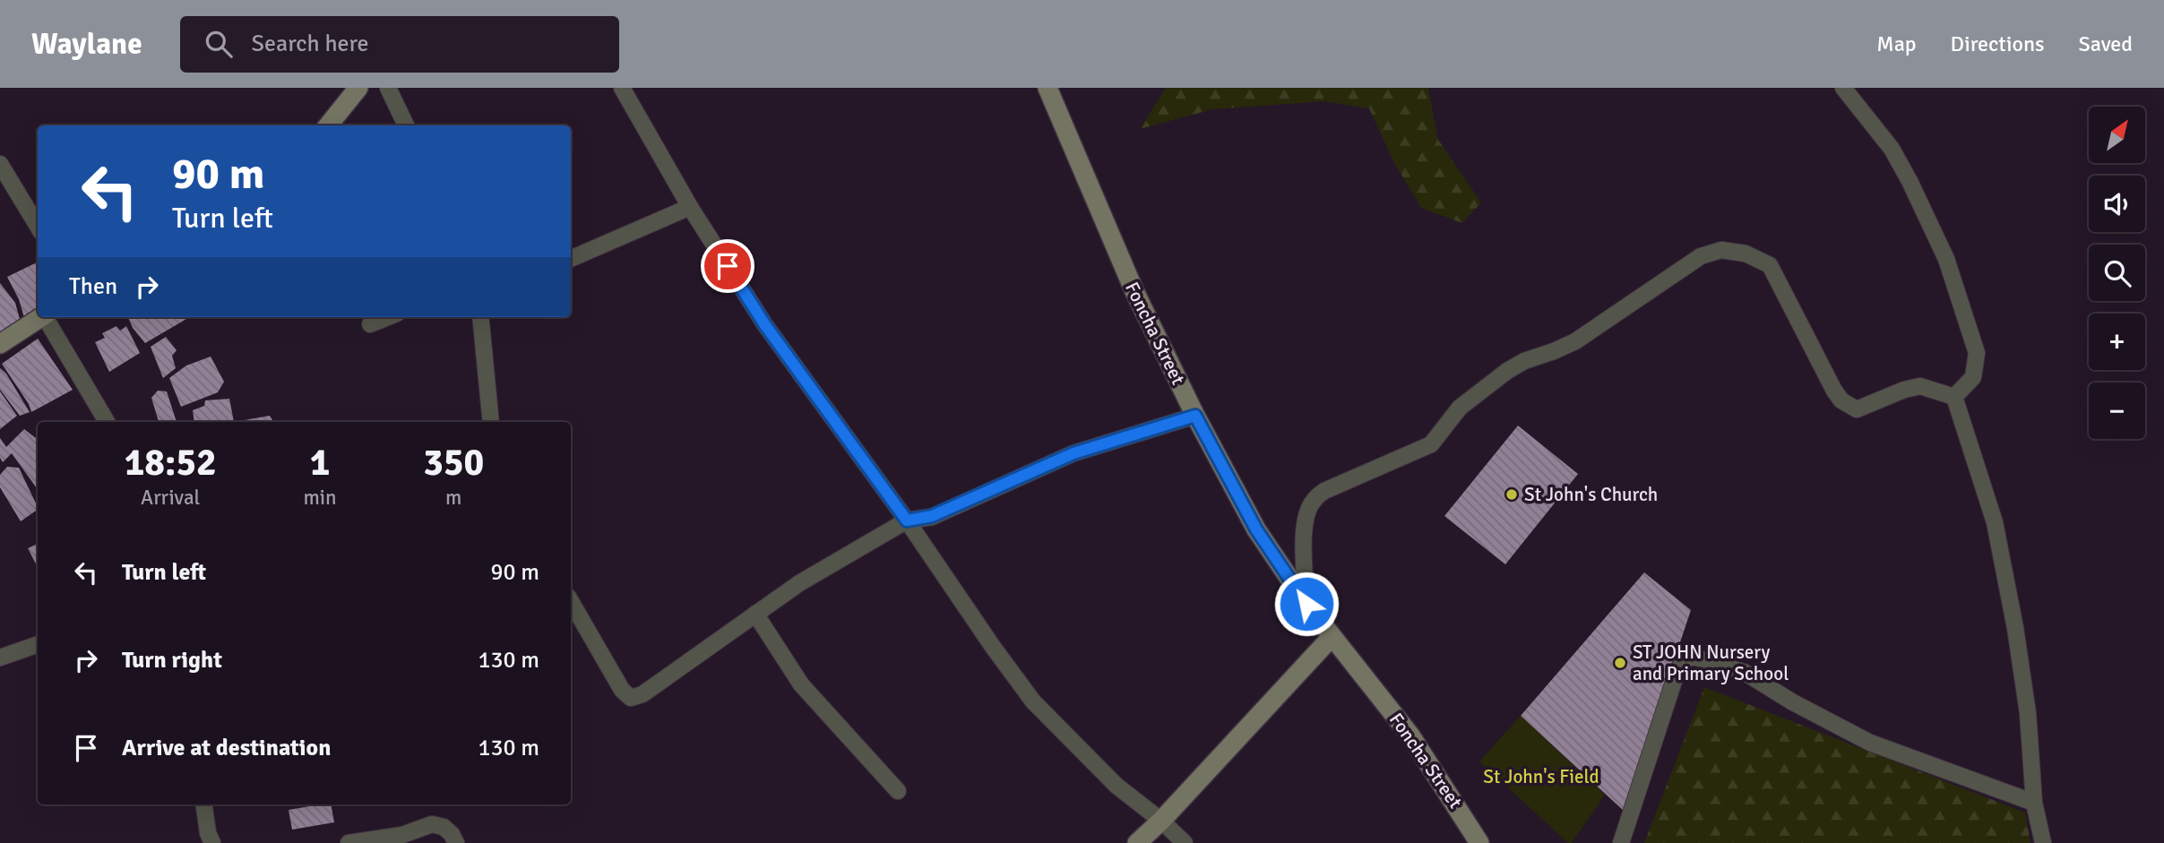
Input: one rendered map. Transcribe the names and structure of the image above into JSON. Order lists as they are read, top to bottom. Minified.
{"streets":{"main road":["Foncha Street"]},"parks":["St John's Field"],"places":["St John's Church","ST JOHN Nursery and Primary School"],"north":"top right","page":{"header":"Waylane","search":"Search here","nav":["Map","Directions","Saved"],"map_buttons":["+","−"],"turn":["90 m","Turn left"],"then":"Then","eta":["18:52","Arrival","1","min","350","m"],"list":[{"name":"Turn left","value":"90 m"},{"name":"Turn right","value":"130 m"},{"name":"Arrive at destination","value":"130 m"}]}}
